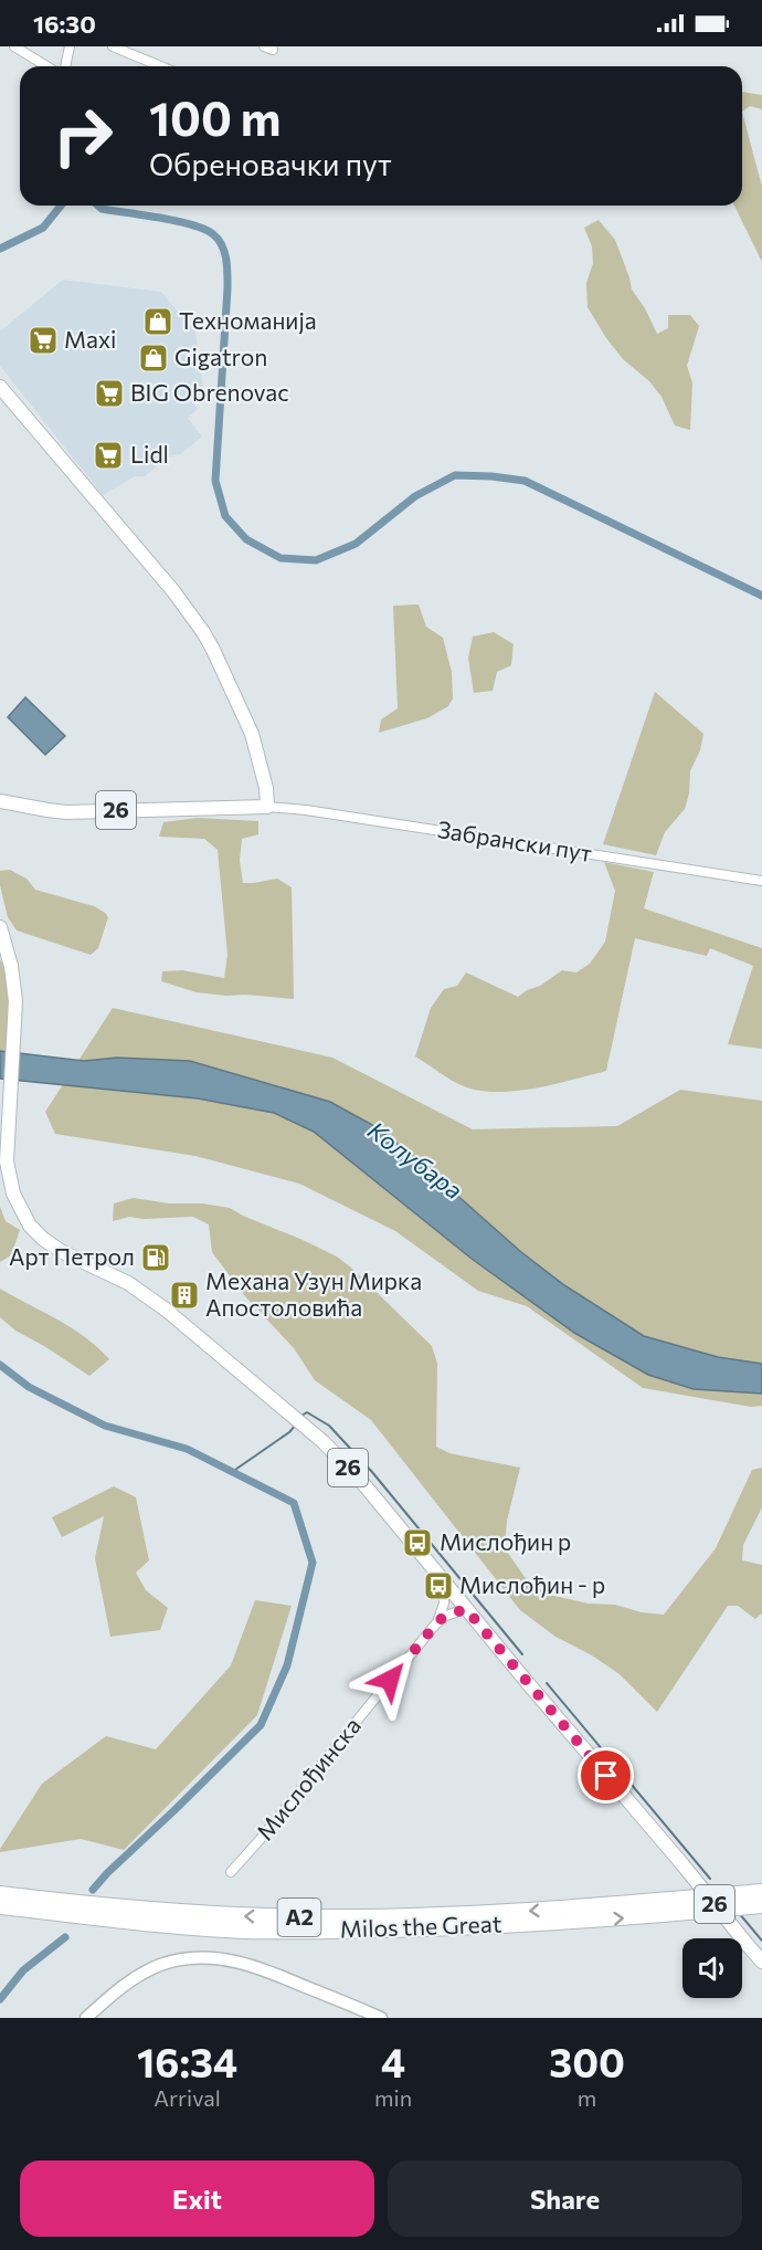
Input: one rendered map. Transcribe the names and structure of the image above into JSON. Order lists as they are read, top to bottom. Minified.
{"streets":{"highway":["A2","Milos the Great"],"main road":["26"],"street":["Забрански пут","Мислођинска"]},"crossings":[["26","Забрански пут"],["26","Мислођинска"]],"water":["Колубара"],"places":{"shop":["Техноманија","Gigatron"],"supermarket":["Maxi","BIG Obrenovac","Lidl"],"fuel station":["Арт Петрол"],"building":["Механа Узун Мирка Апостоловића"],"bus stop":["Мислођин р","Мислођин - р"]},"page":{"status":"16:30","turn":["100 m","Обреновачки пут"],"eta":["16:34","Arrival","4","min","300","m"],"buttons":["Exit","Share"]}}
